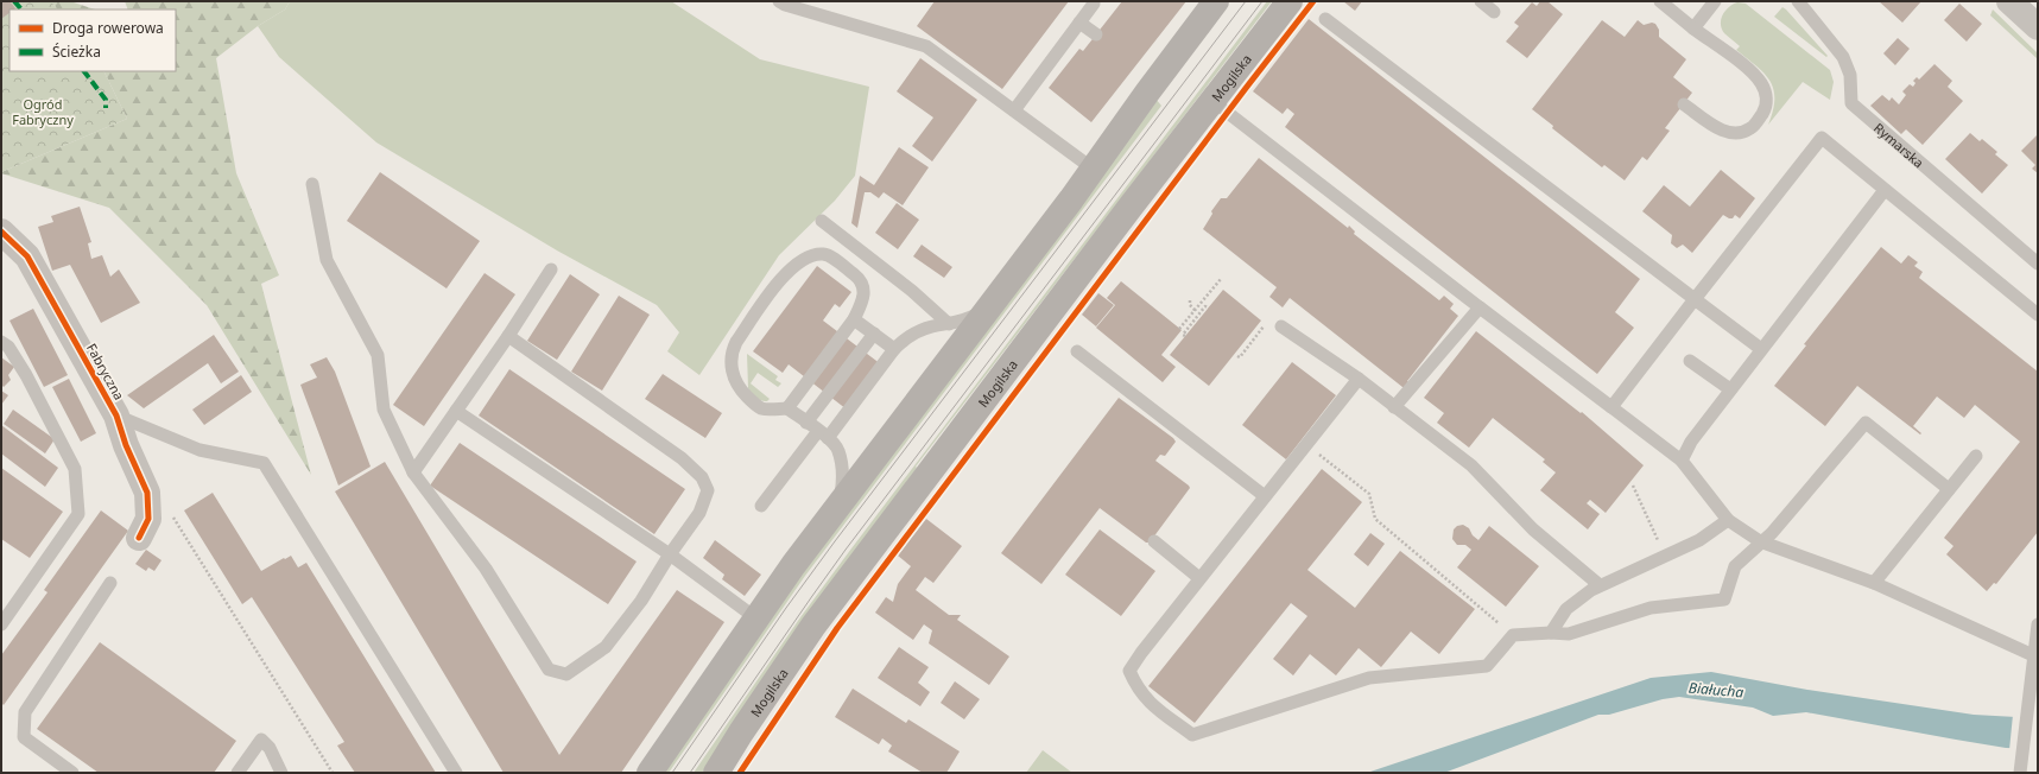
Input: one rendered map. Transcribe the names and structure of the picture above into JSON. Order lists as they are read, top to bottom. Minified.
{"streets":{"main road":["Mogilska"],"street":["Fabryczna"],"lane":["Rymarska"]},"water":["Białucha"],"parks":["Ogród Fabryczny"],"legend":["Droga rowerowa","Ścieżka"]}
